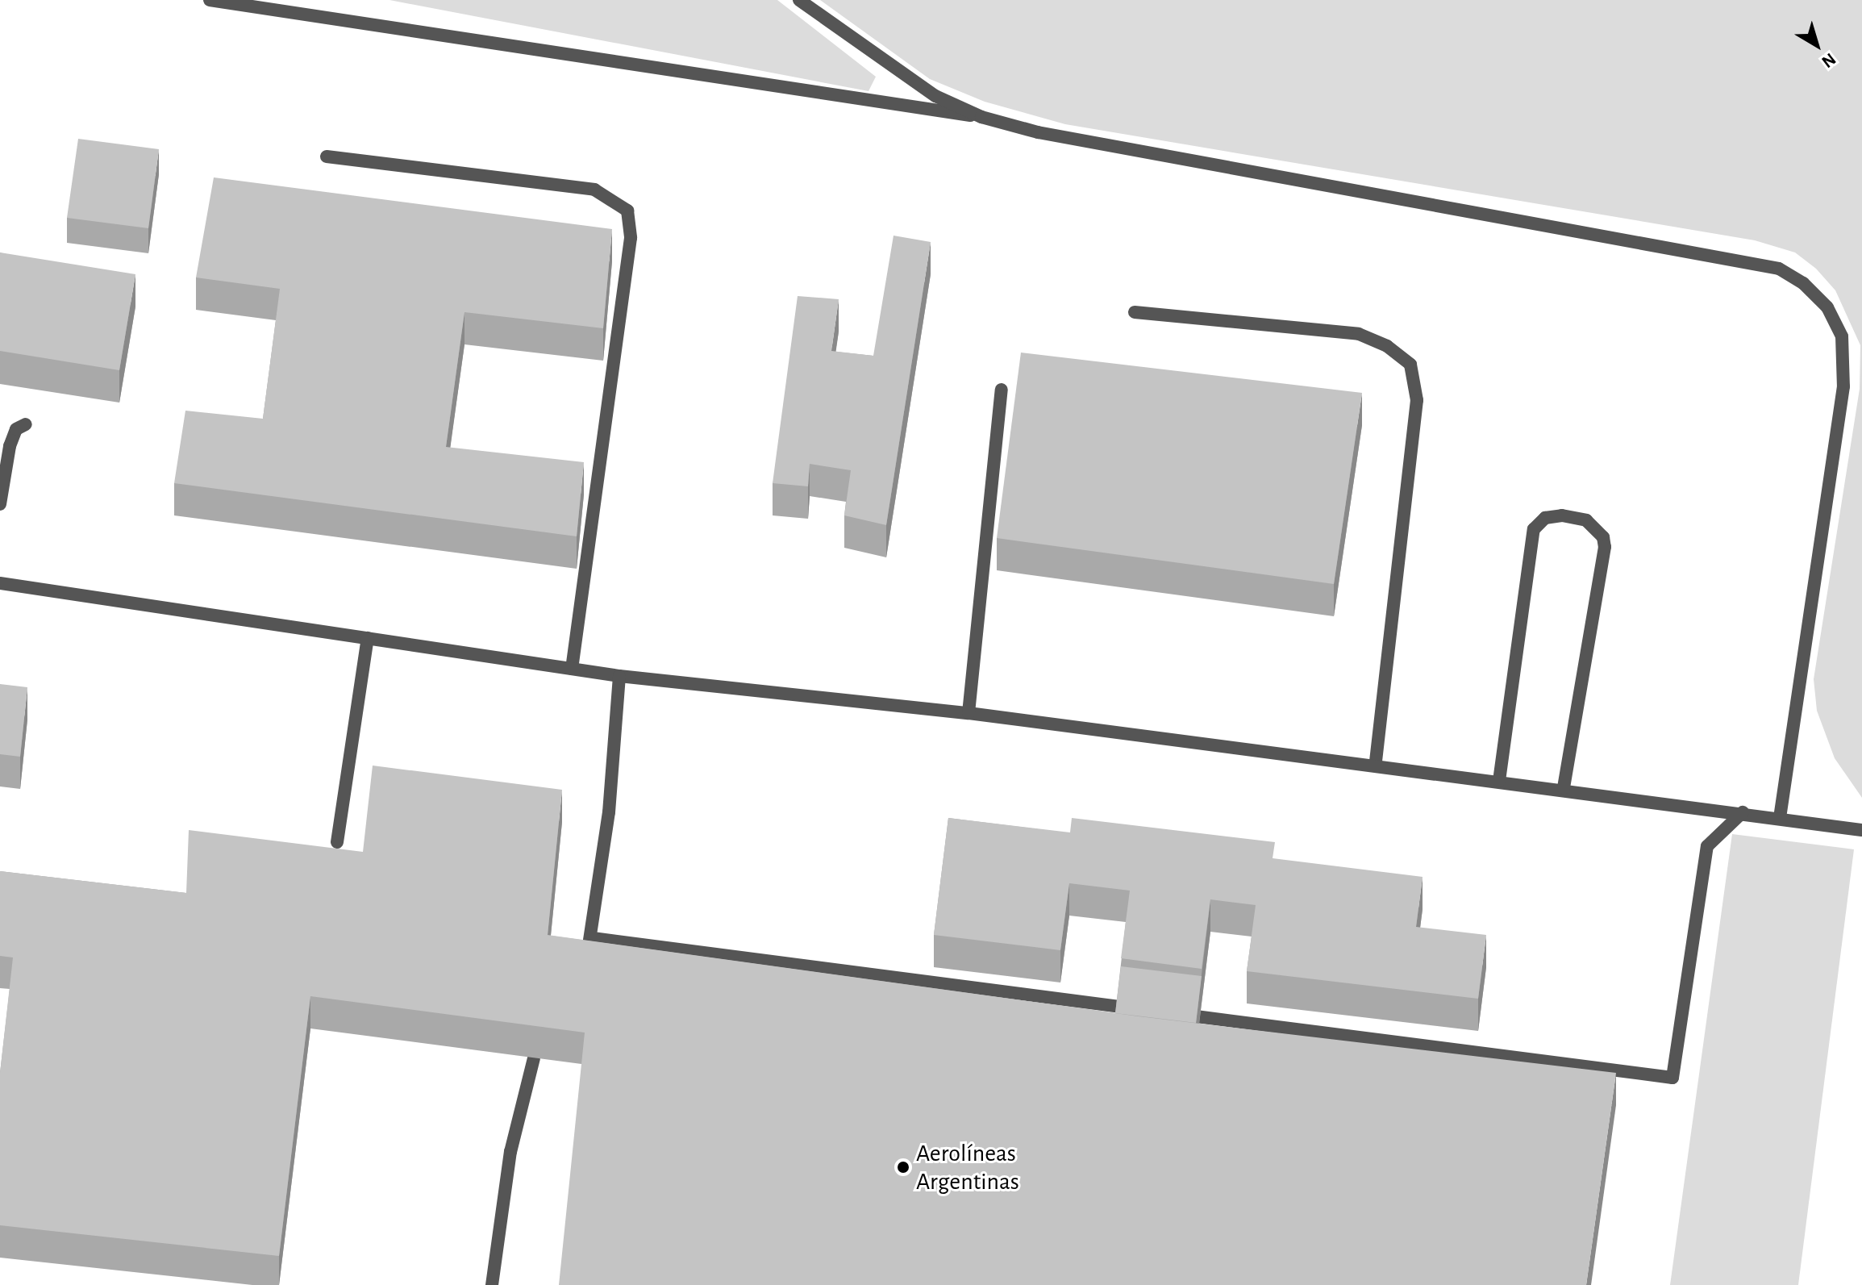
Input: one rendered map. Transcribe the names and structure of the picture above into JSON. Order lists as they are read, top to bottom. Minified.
{"places":["Aerolíneas Argentinas"],"north":"bottom right"}
